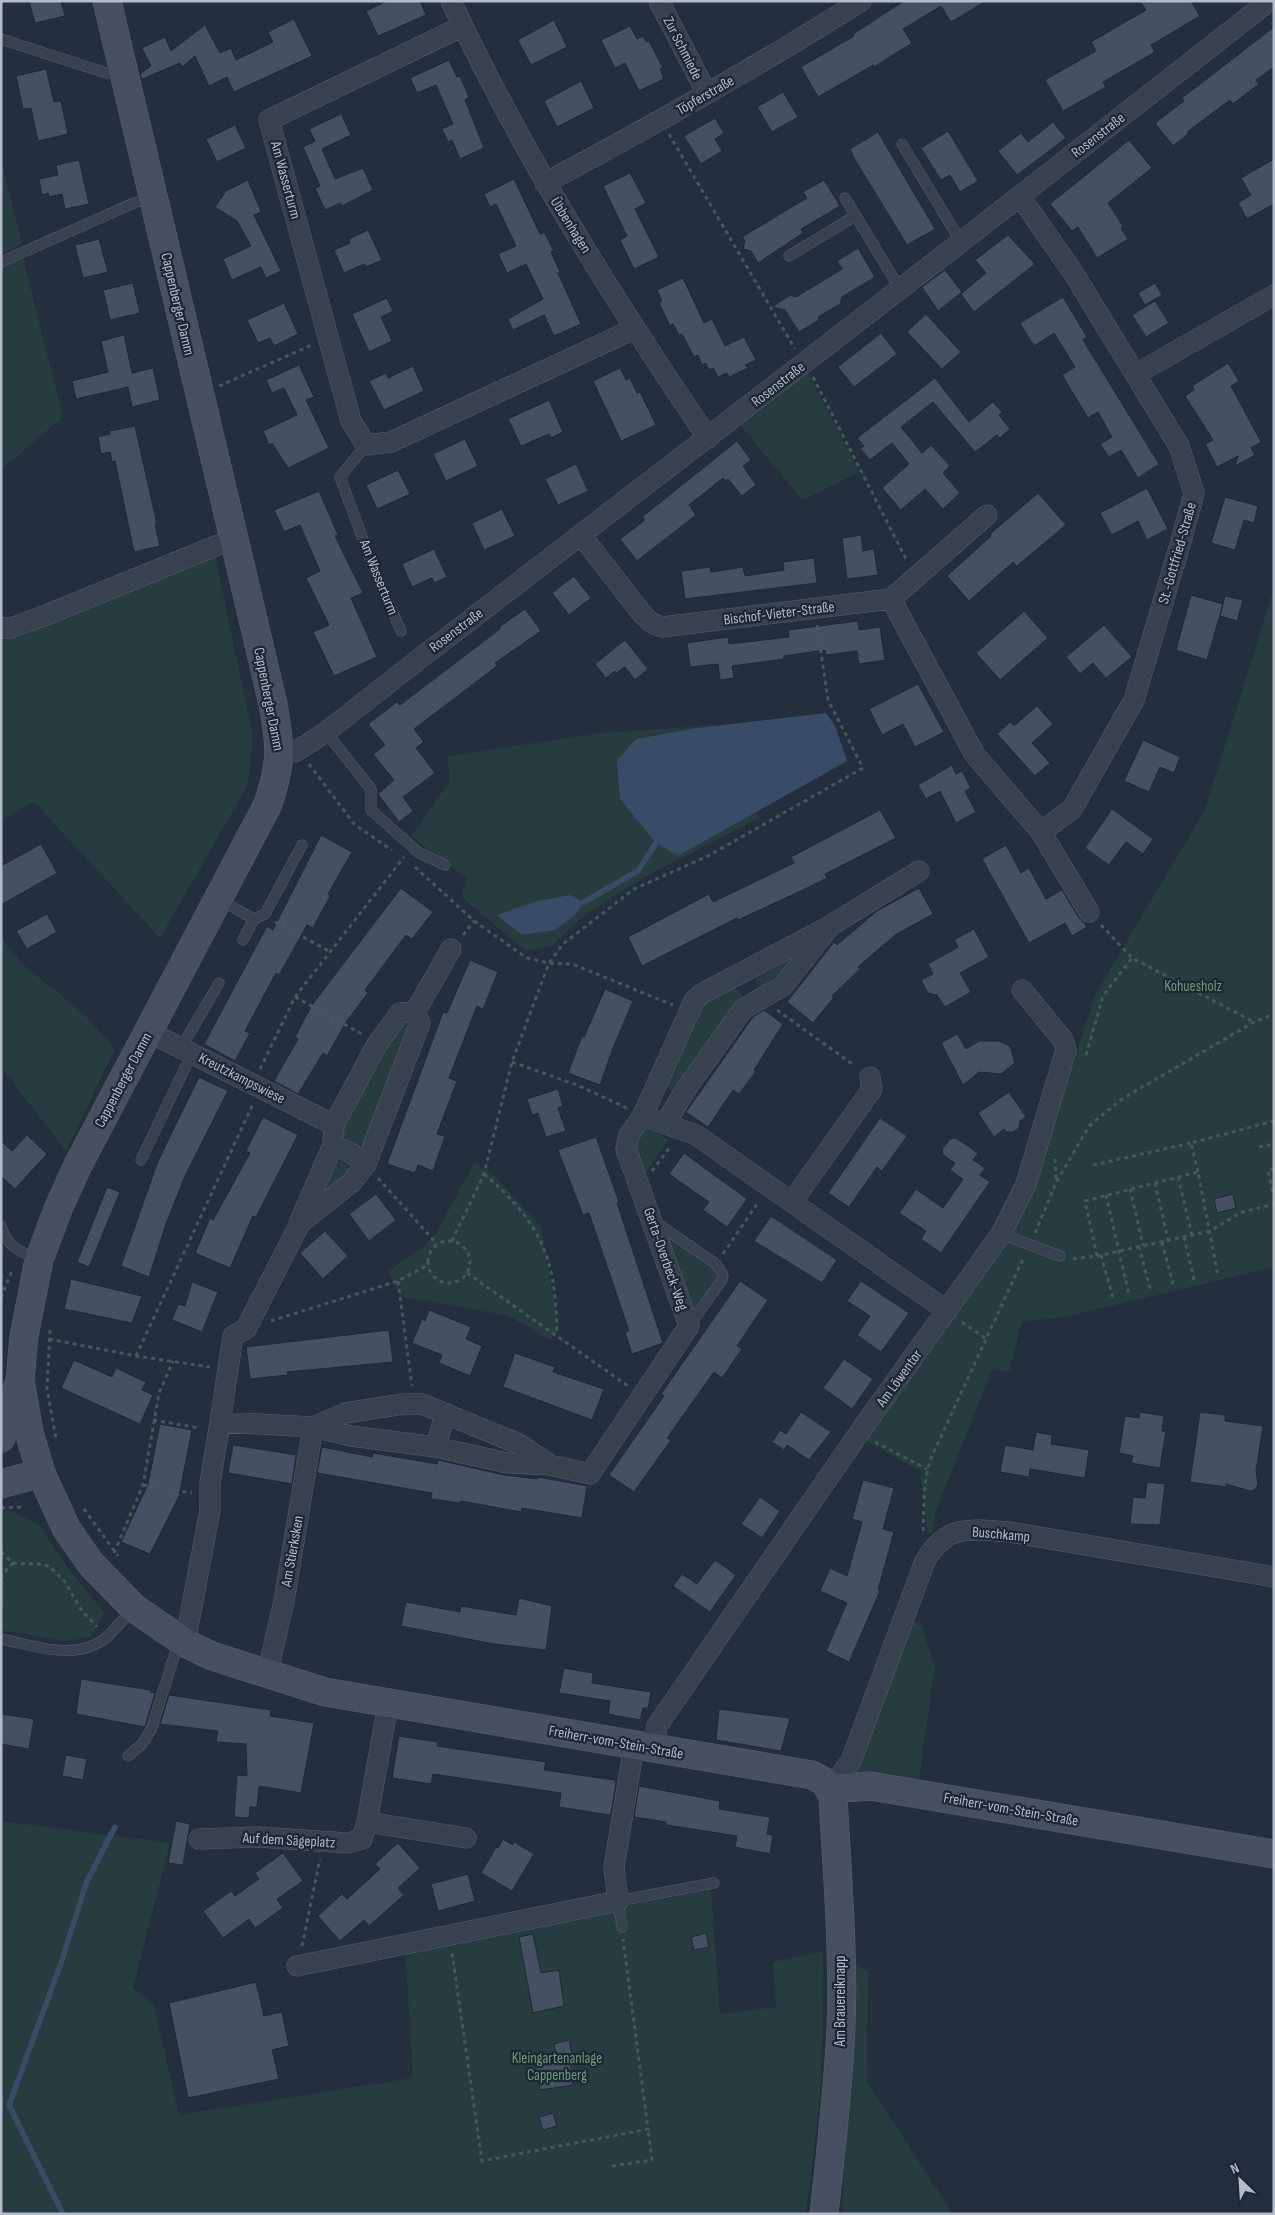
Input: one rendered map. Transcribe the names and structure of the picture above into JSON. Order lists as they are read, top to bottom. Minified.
{"streets":{"main road":["Cappenberger Damm","Freiherr-vom-Stein-Straße","Am Brauereiknapp"],"street":["Zur Schmiede","Töpferstraße","Rosenstraße","Am Wasserturm","Übbenhagen","St.-Gottfried-Straße","Bischof-Vieter-Straße","Kreutzkampswiese","Gerta-Overbeck-Weg","Am Löwentor","Buschkamp","Am Stierksken","Auf dem Sägeplatz"]},"crossings":[["Zur Schmiede","Töpferstraße"],["Töpferstraße","Übbenhagen"],["Rosenstraße","Übbenhagen"],["Rosenstraße","Cappenberger Damm"],["Rosenstraße","St.-Gottfried-Straße"],["Rosenstraße","Bischof-Vieter-Straße"],["Am Wasserturm","Übbenhagen"],["Cappenberger Damm","Kreutzkampswiese"],["Cappenberger Damm","Freiherr-vom-Stein-Straße"],["Am Löwentor","Freiherr-vom-Stein-Straße"],["Am Stierksken","Freiherr-vom-Stein-Straße"],["Freiherr-vom-Stein-Straße","Auf dem Sägeplatz"],["Freiherr-vom-Stein-Straße","Am Brauereiknapp"]],"parks":["Kohuesholz","Kleingartenanlage Cappenberg"],"north":"top left"}
